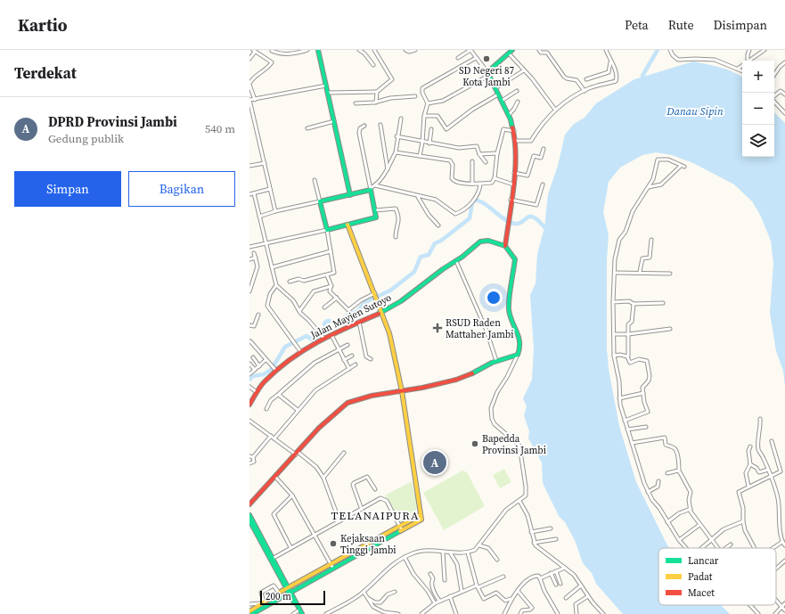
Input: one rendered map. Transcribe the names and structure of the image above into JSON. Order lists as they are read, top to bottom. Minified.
{"streets":{"street":["Jalan Mayjen Sutoyo"]},"districts":["TELANAIPURA"],"water":["Danau Sipin"],"places":{"other":["SD Negeri 87 Kota Jambi","Bapedda Provinsi Jambi","Kejaksaan Tinggi Jambi"],"health":["RSUD Raden Mattaher Jambi"]},"legend":["Lancar","Padat","Macet"],"scale_bar":"200 m","page":{"header":"Kartio","nav":["Peta","Rute","Disimpan"],"heading":"Terdekat","map_buttons":["+","−"],"list":[{"mark":"A","name":"DPRD Provinsi Jambi","note":"Gedung publik","value":"540 m"}],"buttons":["Simpan","Bagikan"],"pins":"A","scale":"200 m"}}
